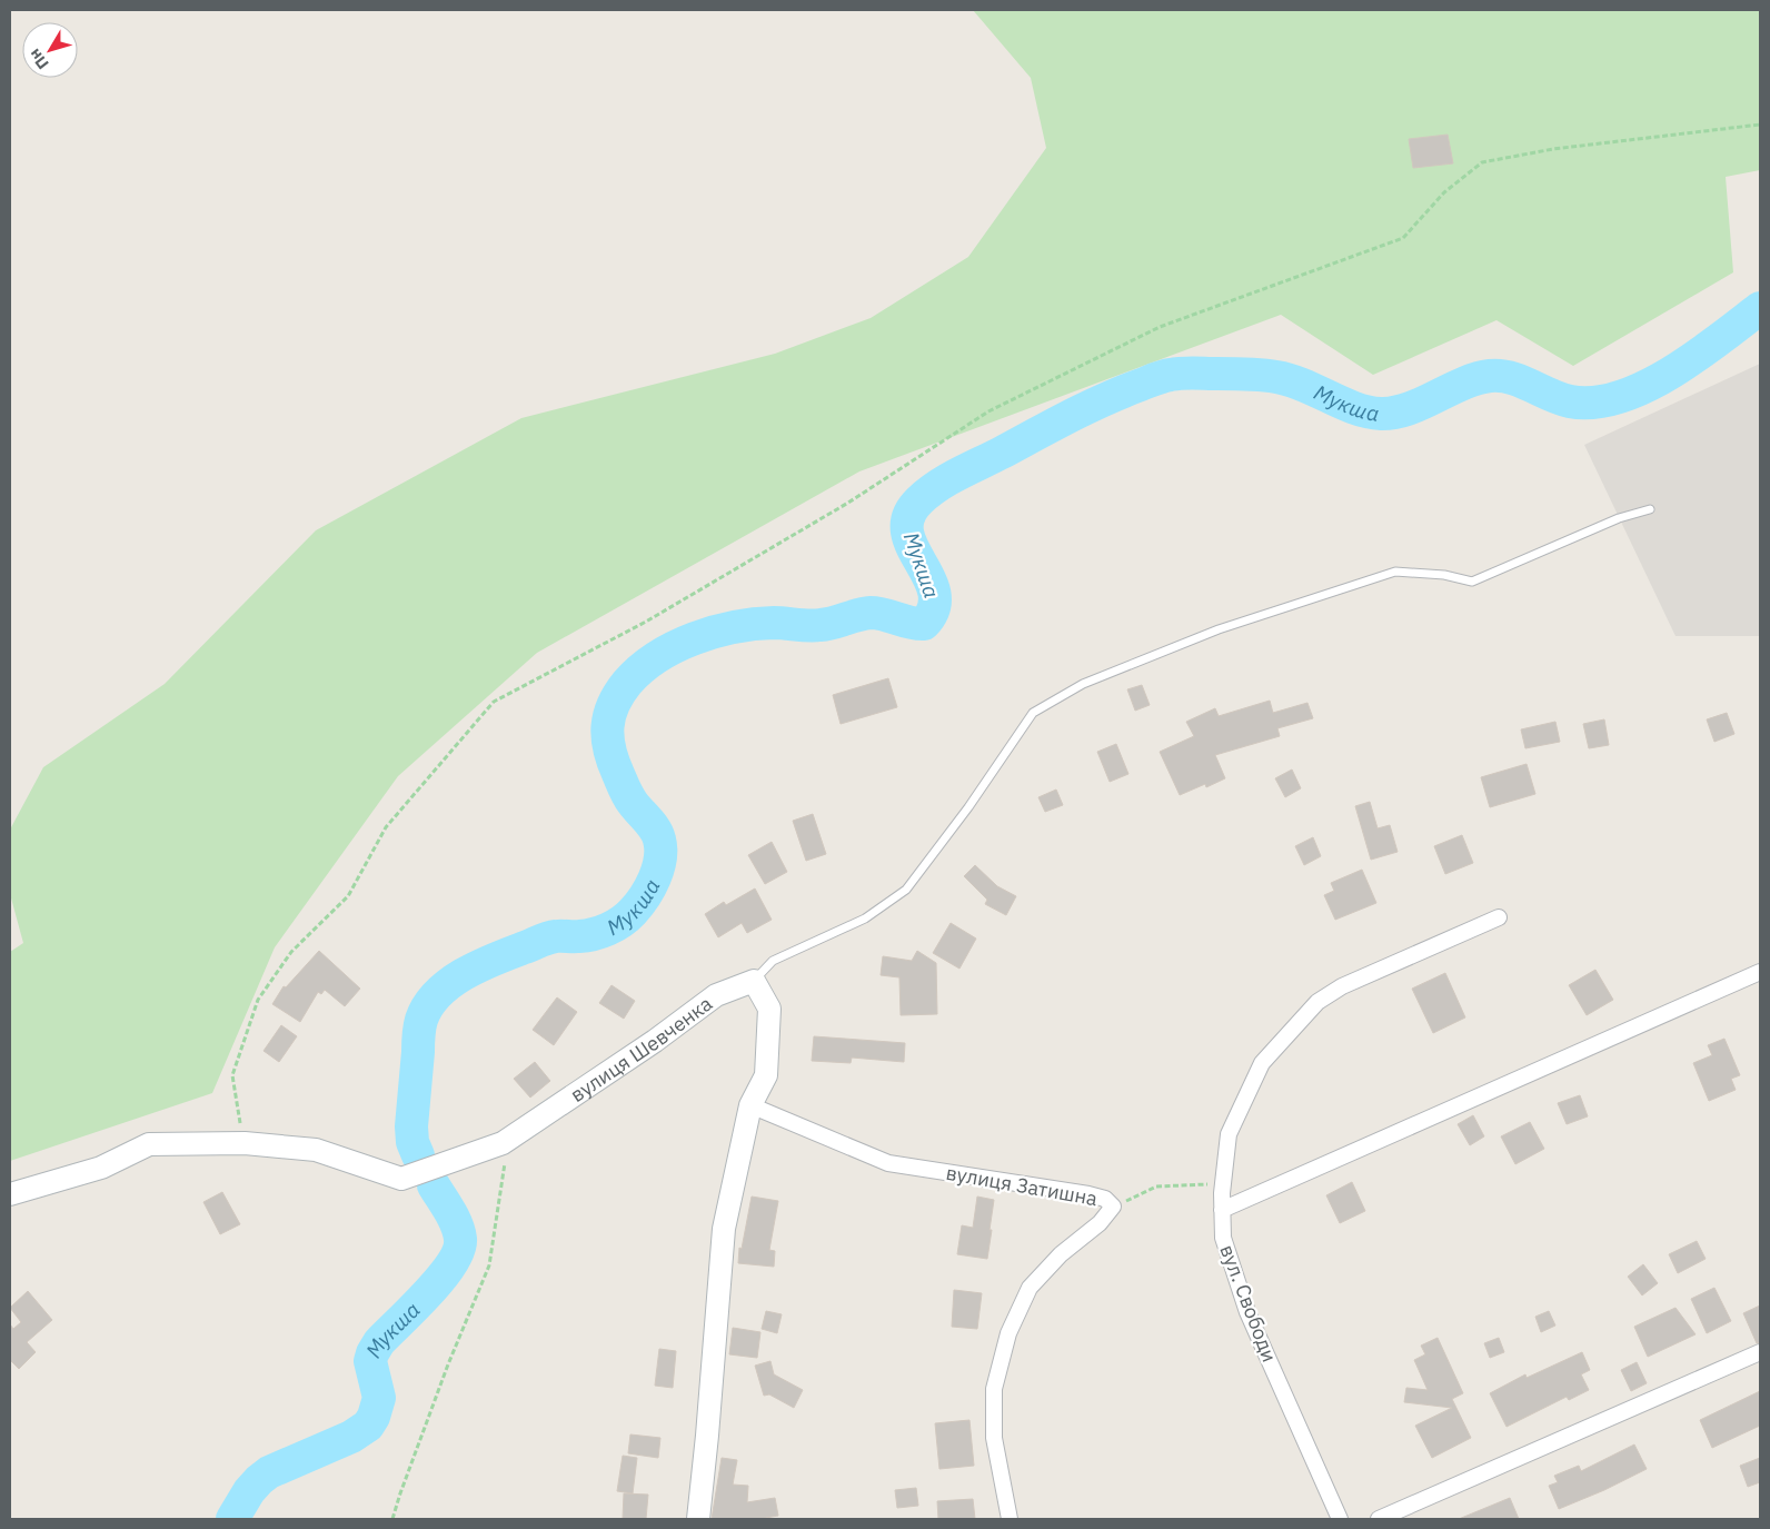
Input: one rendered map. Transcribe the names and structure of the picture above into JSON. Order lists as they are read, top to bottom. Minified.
{"streets":{"street":["вулиця Шевченка","вулиця Затишна","вул. Свободи"]},"water":["Мукша"],"north":"bottom left"}
